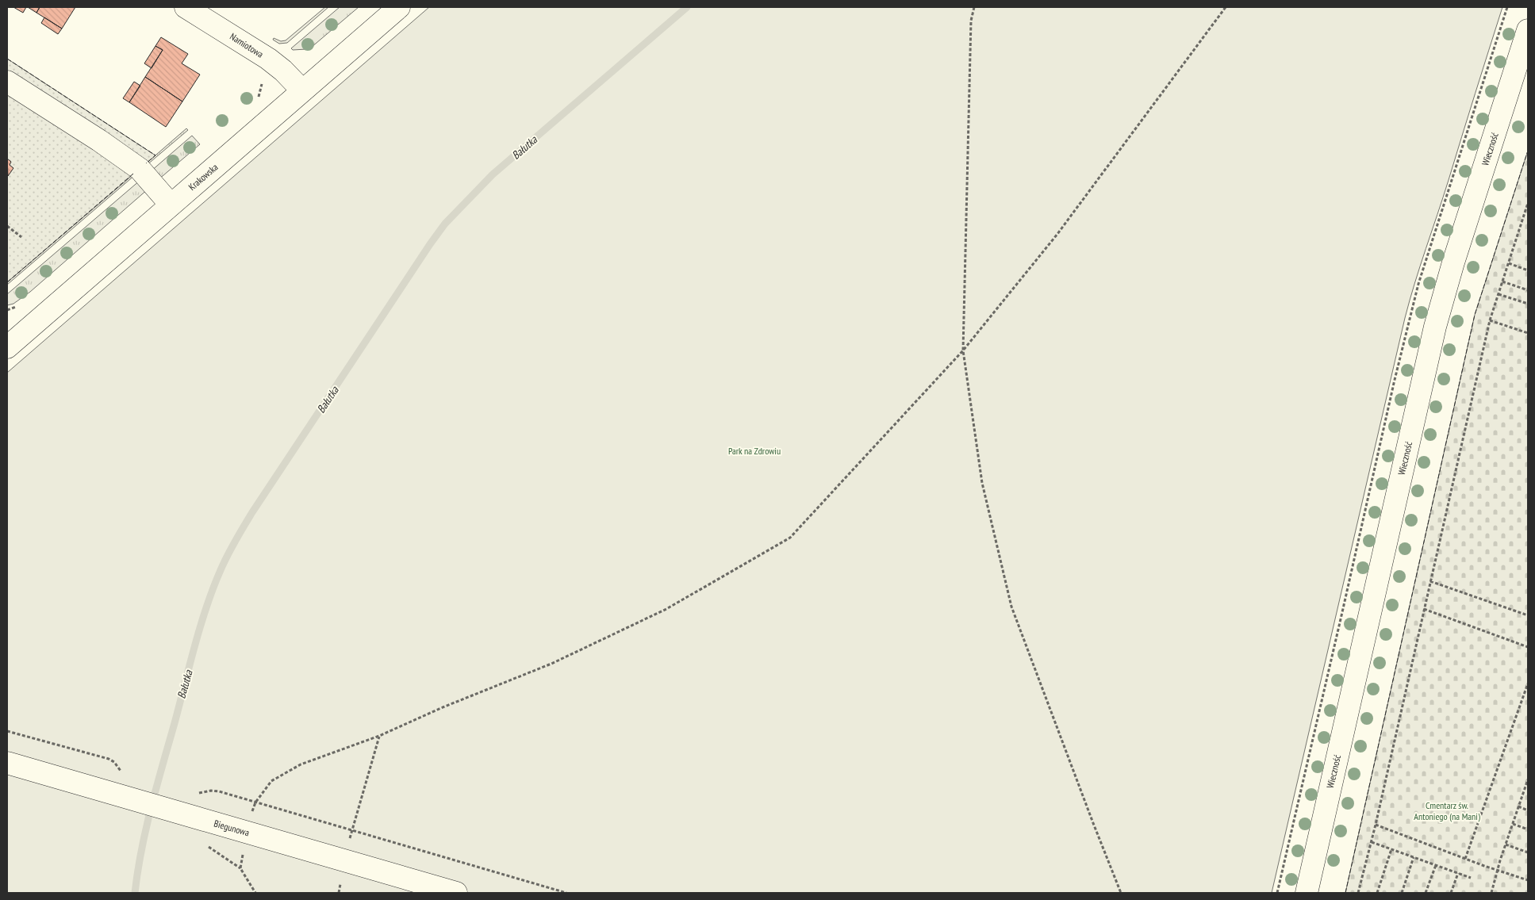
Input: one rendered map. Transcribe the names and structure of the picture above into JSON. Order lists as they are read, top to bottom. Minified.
{"streets":{"street":["Namiotowa","Wieczność","Krakowska","Biegunowa"]},"crossings":[["Namiotowa","Krakowska"]],"water":["Bałutka"],"parks":["Park na Zdrowiu","Cmentarz św. Antoniego (na Mani)"]}
